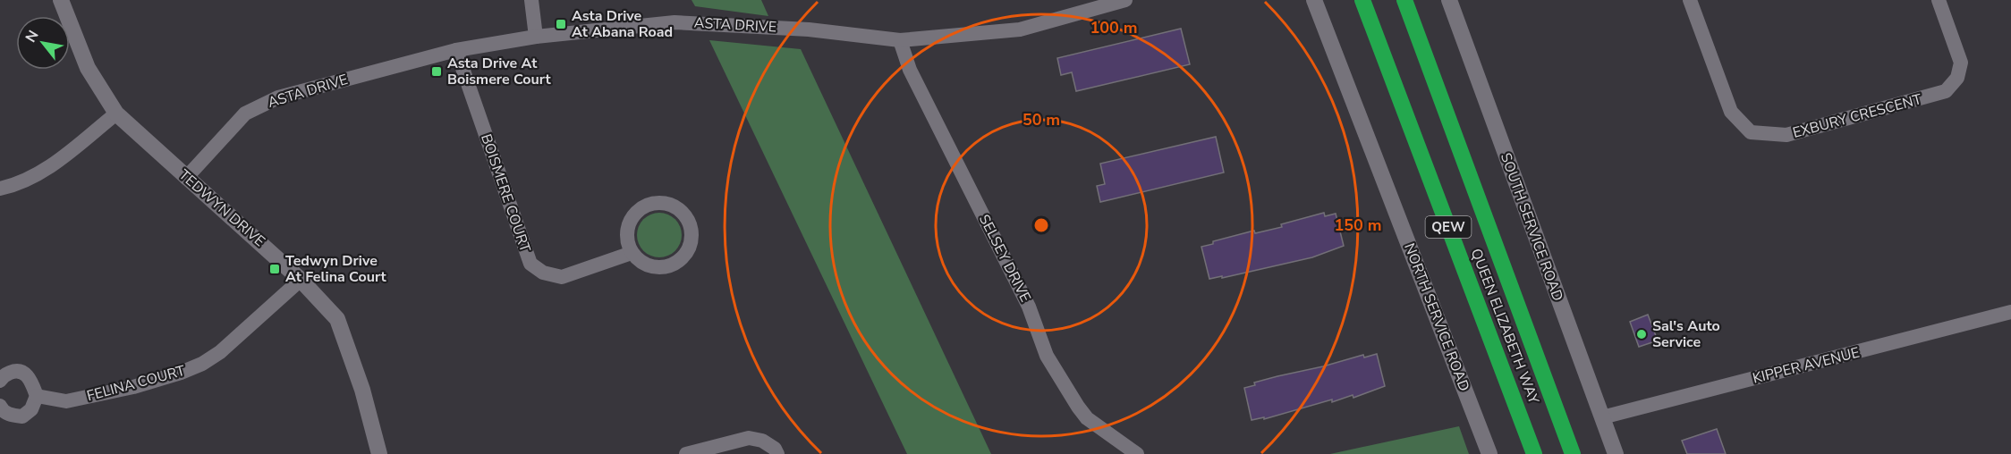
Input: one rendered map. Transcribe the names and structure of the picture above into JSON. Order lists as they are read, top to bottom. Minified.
{"streets":{"highway":["QEW","QUEEN ELIZABETH WAY"],"street":["ASTA DRIVE","EXBURY CRESCENT","BOISMERE COURT","TEDWYN DRIVE","SOUTH SERVICE ROAD","SELSEY DRIVE","NORTH SERVICE ROAD","KIPPER AVENUE","FELINA COURT"]},"crossings":[["ASTA DRIVE","BOISMERE COURT"],["ASTA DRIVE","TEDWYN DRIVE"],["ASTA DRIVE","SELSEY DRIVE"],["TEDWYN DRIVE","FELINA COURT"],["SOUTH SERVICE ROAD","KIPPER AVENUE"]],"places":{"transit":["Asta Drive At Abana Road","Asta Drive At Boismere Court","Tedwyn Drive At Felina Court"],"other":["Sal's Auto Service"]},"north":"top left","rings":["100 m","50 m","150 m"]}
